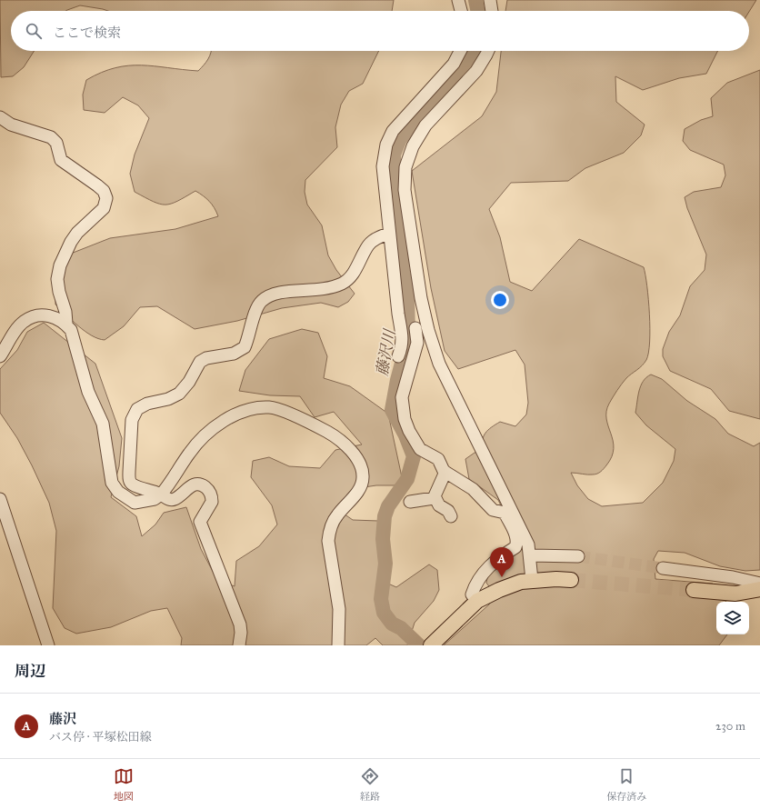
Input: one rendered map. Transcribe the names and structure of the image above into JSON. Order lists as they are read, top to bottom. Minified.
{"water":["藤沢川"],"page":{"search":"ここで検索","pins":"A","heading":"周辺","list":[{"mark":"A","name":"藤沢","note":"バス停 · 平塚松田線","value":"230 m"}],"nav":["地図","経路","保存済み"]}}
